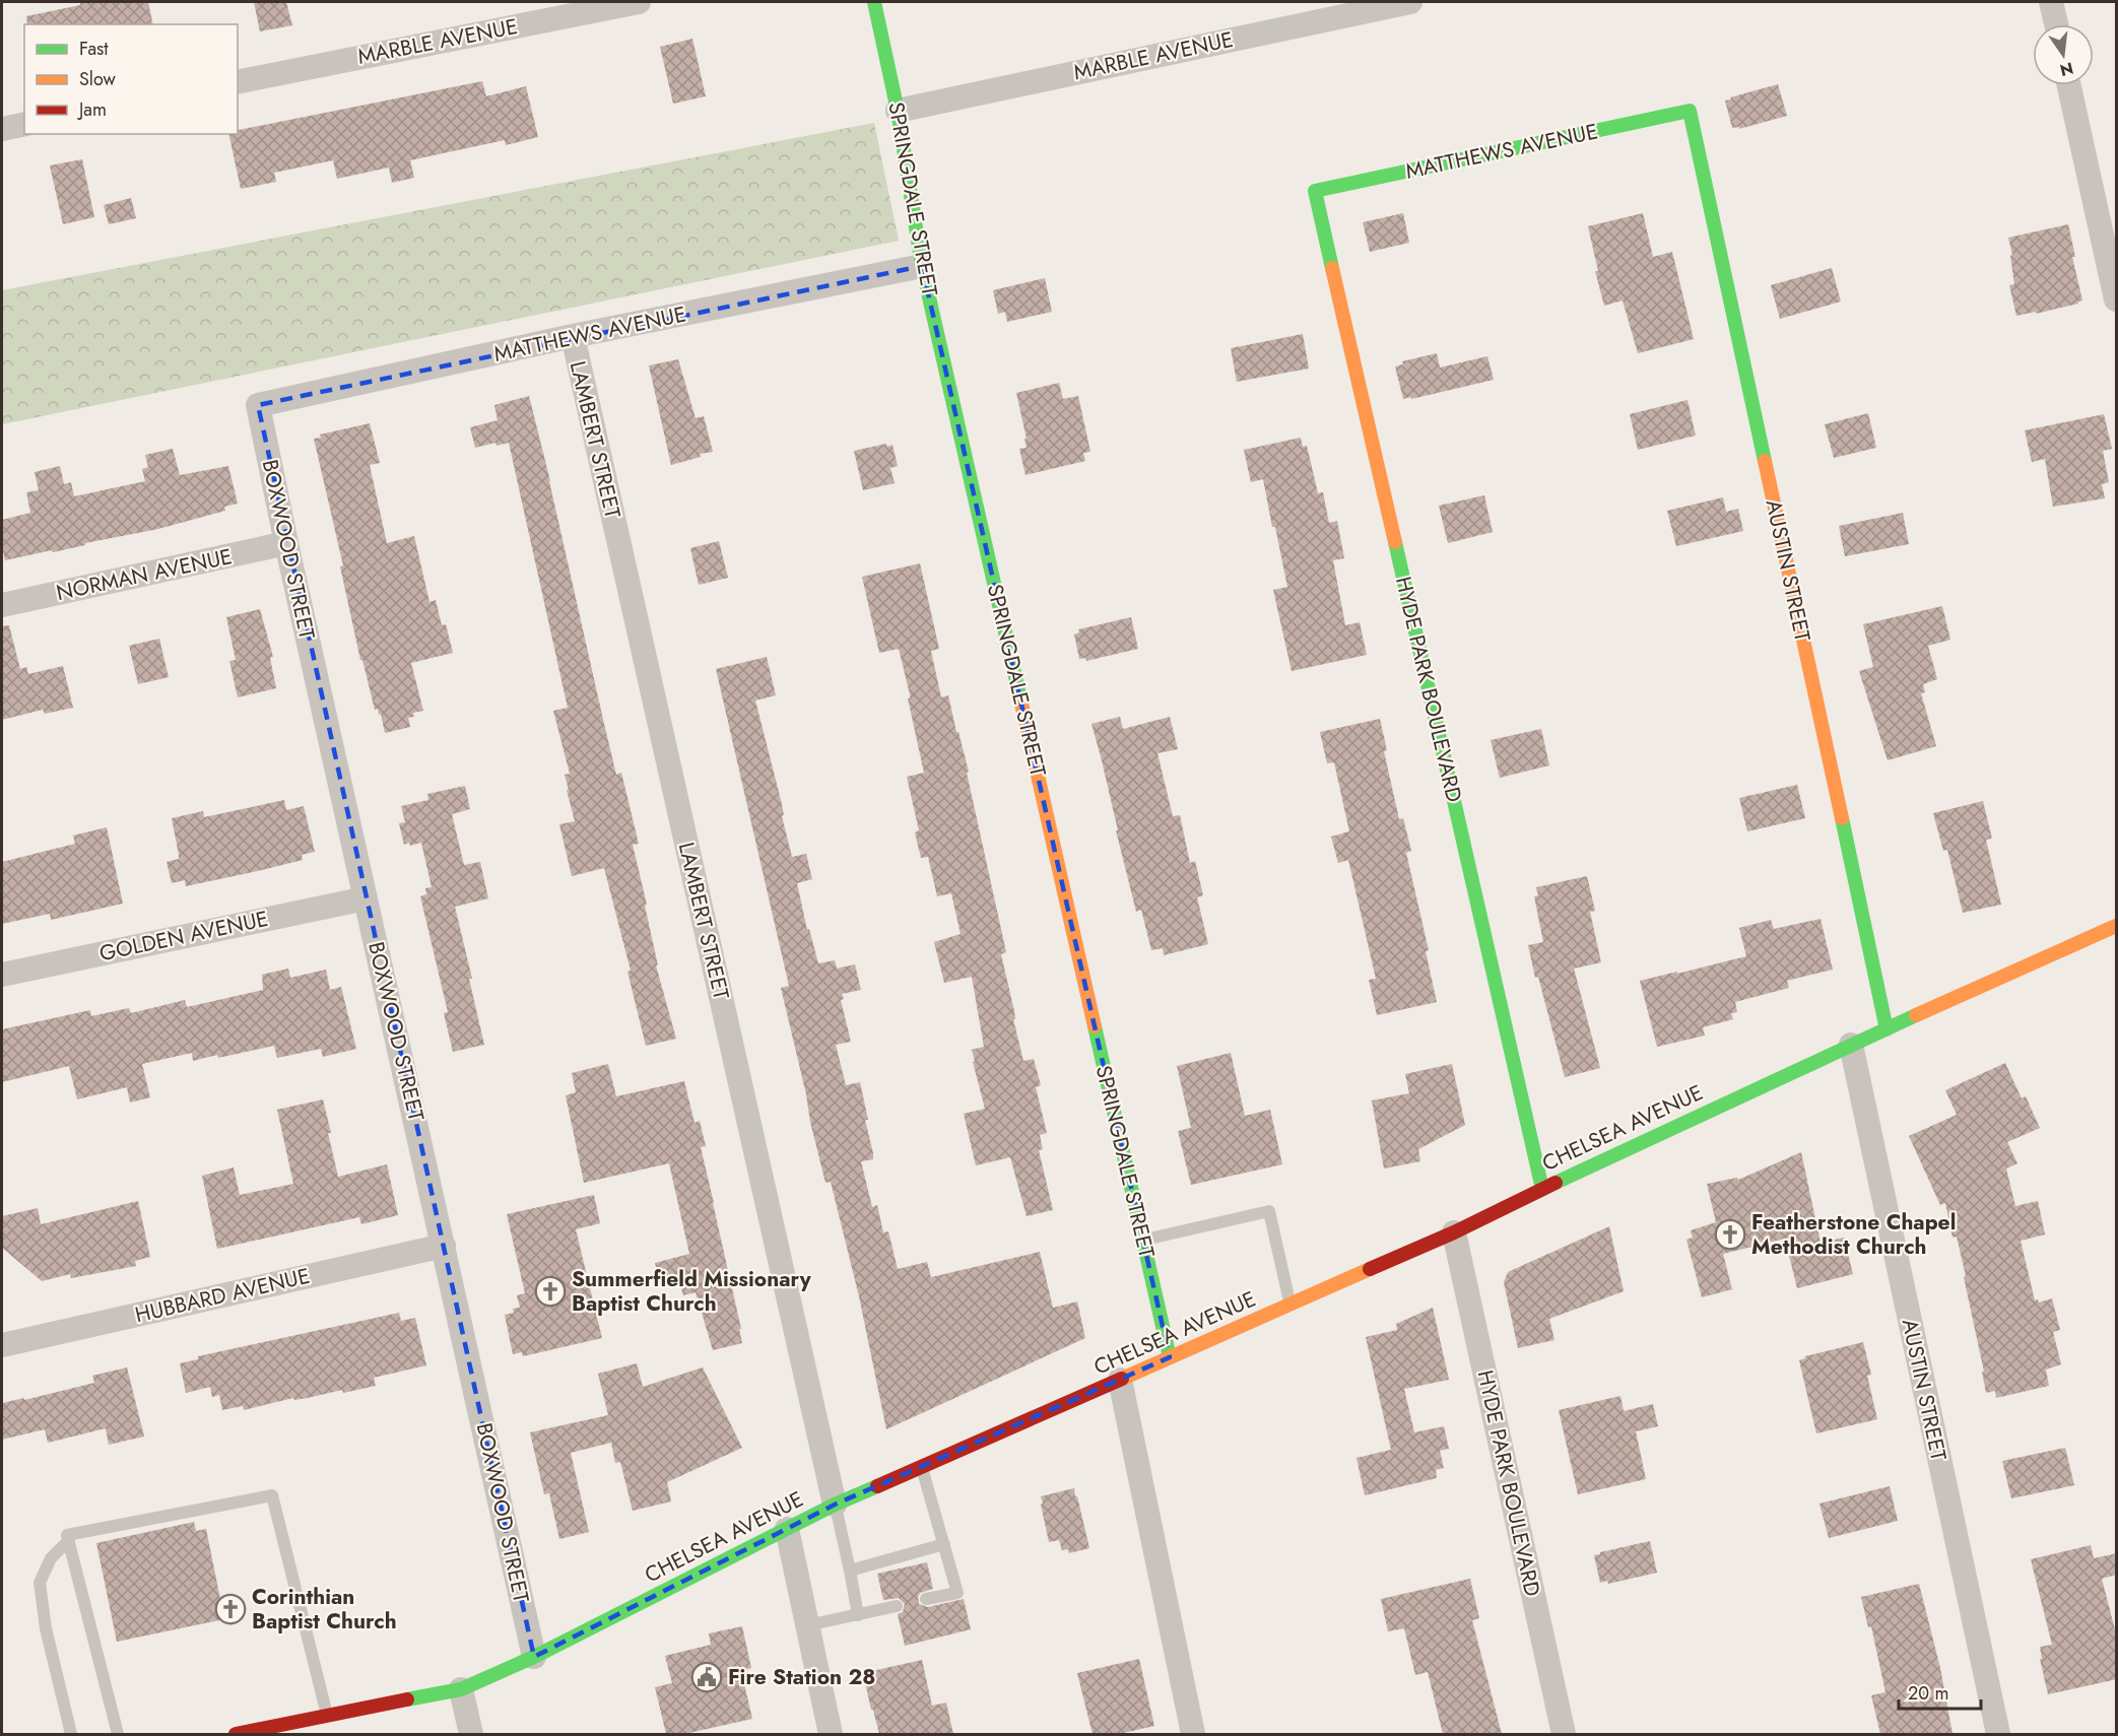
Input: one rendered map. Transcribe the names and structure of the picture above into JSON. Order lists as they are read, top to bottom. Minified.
{"streets":{"street":["MARBLE AVENUE","MATTHEWS AVENUE","SPRINGDALE STREET","LAMBERT STREET","BOXWOOD STREET","AUSTIN STREET","NORMAN AVENUE","HYDE PARK BOULEVARD","GOLDEN AVENUE","CHELSEA AVENUE","HUBBARD AVENUE"]},"crossings":[["MARBLE AVENUE","SPRINGDALE STREET"],["MATTHEWS AVENUE","SPRINGDALE STREET"],["MATTHEWS AVENUE","LAMBERT STREET"],["MATTHEWS AVENUE","BOXWOOD STREET"],["MATTHEWS AVENUE","AUSTIN STREET"],["MATTHEWS AVENUE","HYDE PARK BOULEVARD"],["SPRINGDALE STREET","CHELSEA AVENUE"],["LAMBERT STREET","CHELSEA AVENUE"],["BOXWOOD STREET","NORMAN AVENUE"],["BOXWOOD STREET","GOLDEN AVENUE"],["BOXWOOD STREET","CHELSEA AVENUE"],["BOXWOOD STREET","HUBBARD AVENUE"],["AUSTIN STREET","CHELSEA AVENUE"],["HYDE PARK BOULEVARD","CHELSEA AVENUE"]],"places":{"church":["Featherstone Chapel Methodist Church","Summerfield Missionary Baptist Church","Corinthian Baptist Church"],"public building":["Fire Station 28"]},"legend":["Fast","Slow","Jam"],"scale_bar":"20 m","north":"bottom"}
